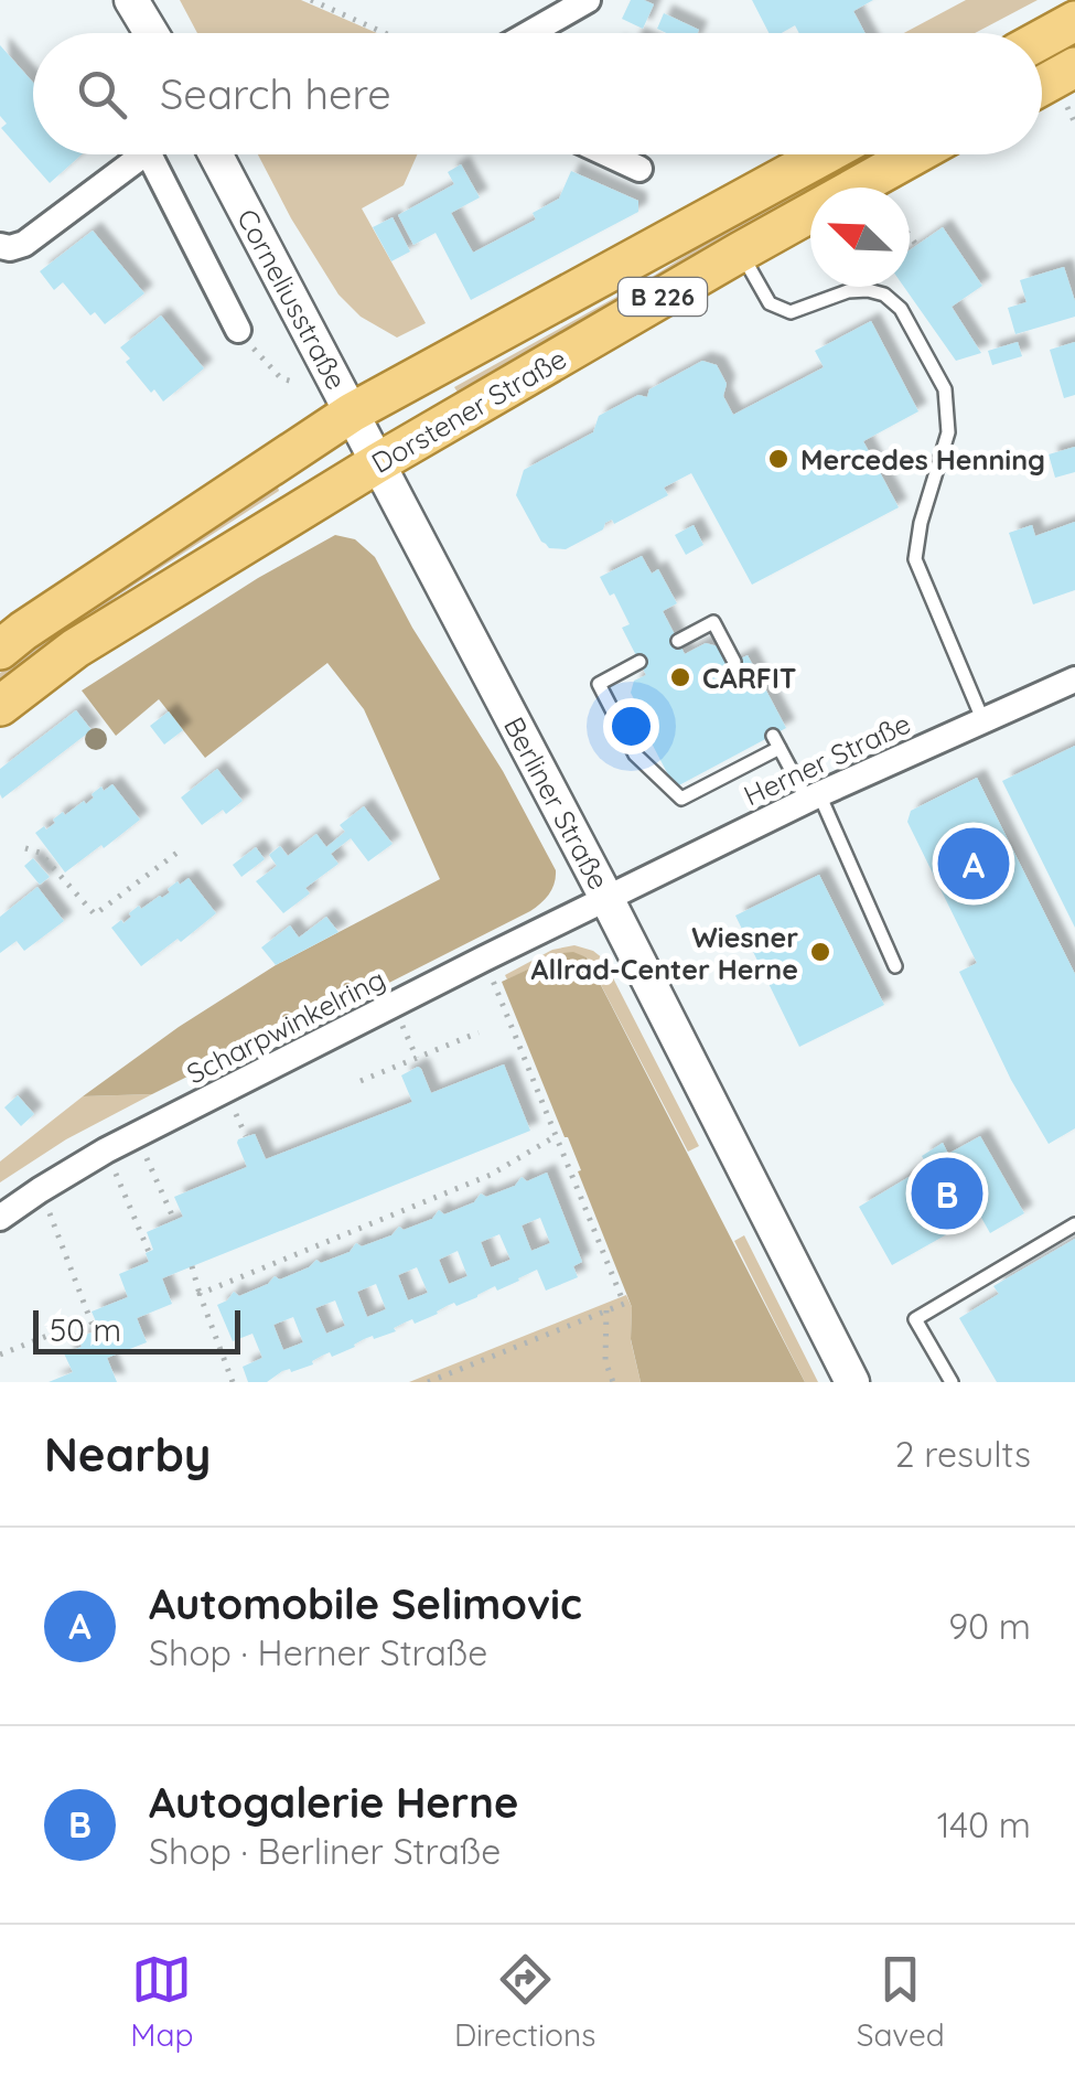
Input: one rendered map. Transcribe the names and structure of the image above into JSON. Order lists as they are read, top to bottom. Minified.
{"streets":{"main road":["B 226","Corneliusstraße","Dorstener Straße","Berliner Straße"],"street":["Herner Straße","Scharpwinkelring"]},"crossings":[["Corneliusstraße","Dorstener Straße"],["Corneliusstraße","Berliner Straße"],["Dorstener Straße","Berliner Straße"],["Herner Straße","Berliner Straße"],["Herner Straße","Scharpwinkelring"],["Berliner Straße","Scharpwinkelring"]],"places":["Mercedes Henning","CARFIT","Wiesner Allrad-Center Herne"],"scale_bar":"50 m","north":"top left","page":{"search":"Search here","pins":["A","B"],"scale":"50 m","heading":["Nearby","2 results"],"list":[{"mark":"A","name":"Automobile Selimovic","note":"Shop · Herner Straße","value":"90 m"},{"mark":"B","name":"Autogalerie Herne","note":"Shop · Berliner Straße","value":"140 m"}],"nav":["Map","Directions","Saved"]}}
